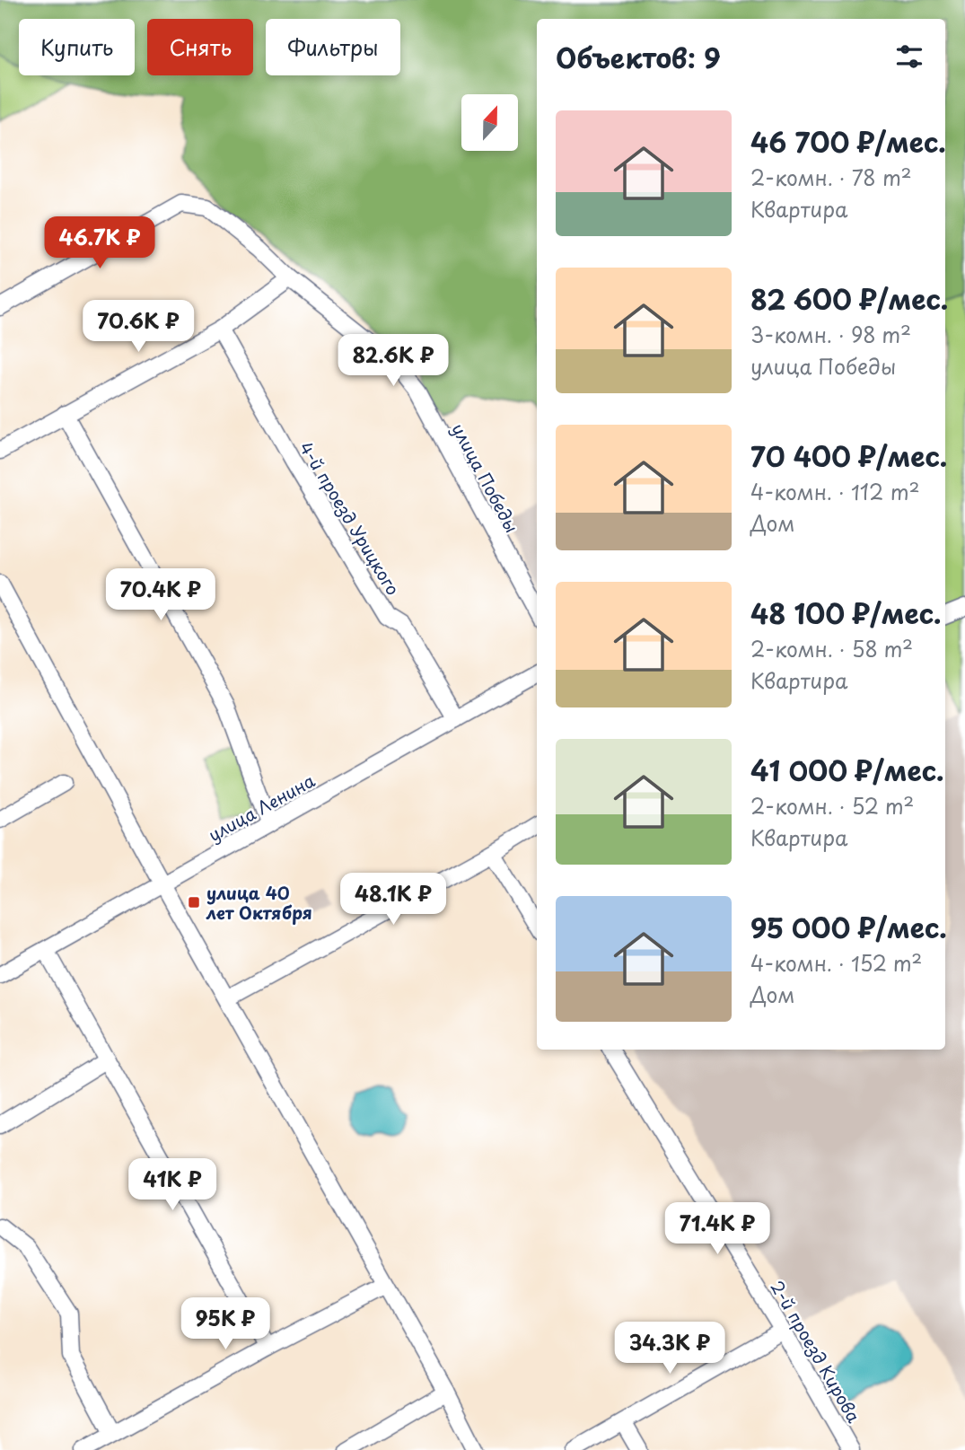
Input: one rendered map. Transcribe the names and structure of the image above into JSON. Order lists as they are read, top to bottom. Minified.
{"streets":{"street":["улица Победы","4-й проезд Урицкого","улица Ленина","2-й проезд Кирова"]},"crossings":[["4-й проезд Урицкого","улица Ленина"]],"places":{"transit":["улица 40 лет Октября"]},"north":"top","page":{"chip":["Купить","Снять","Фильтры"],"heading":"Объектов: 9","list":[{"name":"46 700 ₽/мес.","note":"2-комн. · 78 m² · Квартира"},{"name":"82 600 ₽/мес.","note":"3-комн. · 98 m² · улица Победы"},{"name":"70 400 ₽/мес.","note":"4-комн. · 112 m² · Дом"},{"name":"48 100 ₽/мес.","note":"2-комн. · 58 m² · Квартира"},{"name":"41 000 ₽/мес.","note":"2-комн. · 52 m² · Квартира"},{"name":"95 000 ₽/мес.","note":"4-комн. · 152 m² · Дом"}],"price":["46.7K ₽","70.6K ₽","82.6K ₽","70.4K ₽","48.1K ₽","41K ₽","71.4K ₽","95K ₽","34.3K ₽"]}}
